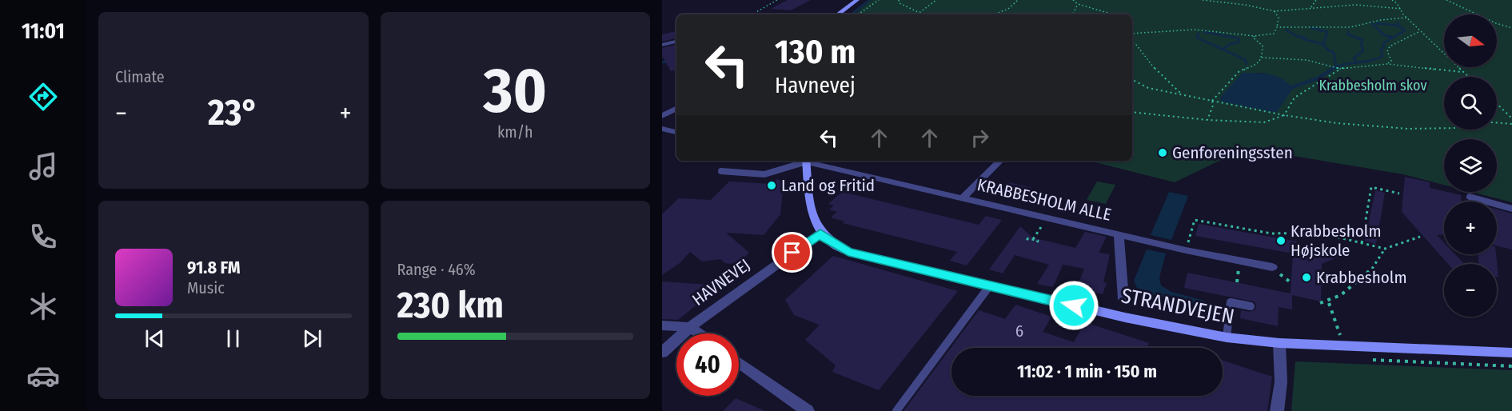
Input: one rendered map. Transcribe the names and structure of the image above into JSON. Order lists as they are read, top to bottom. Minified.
{"streets":{"street":["KRABBESHOLM ALLE","HAVNEVEJ","STRANDVEJEN"]},"crossings":[["HAVNEVEJ","STRANDVEJEN"]],"parks":["Krabbesholm skov"],"places":["Genforeningssten","Land og Fritid","Krabbesholm Højskole","Krabbesholm"],"house_numbers":["6"],"north":"right","page":{"tabs":"11:01","tile":["Climate",["30","km/h"],["Range · 46%","230 km"]],"map_buttons":["+","−"],"turn":["130 m","Havnevej"],"heat":["−","23°","+"],"song":["91.8 FM","Music"],"limit":"40","trip":"11:02 · 1 min · 150 m"}}
